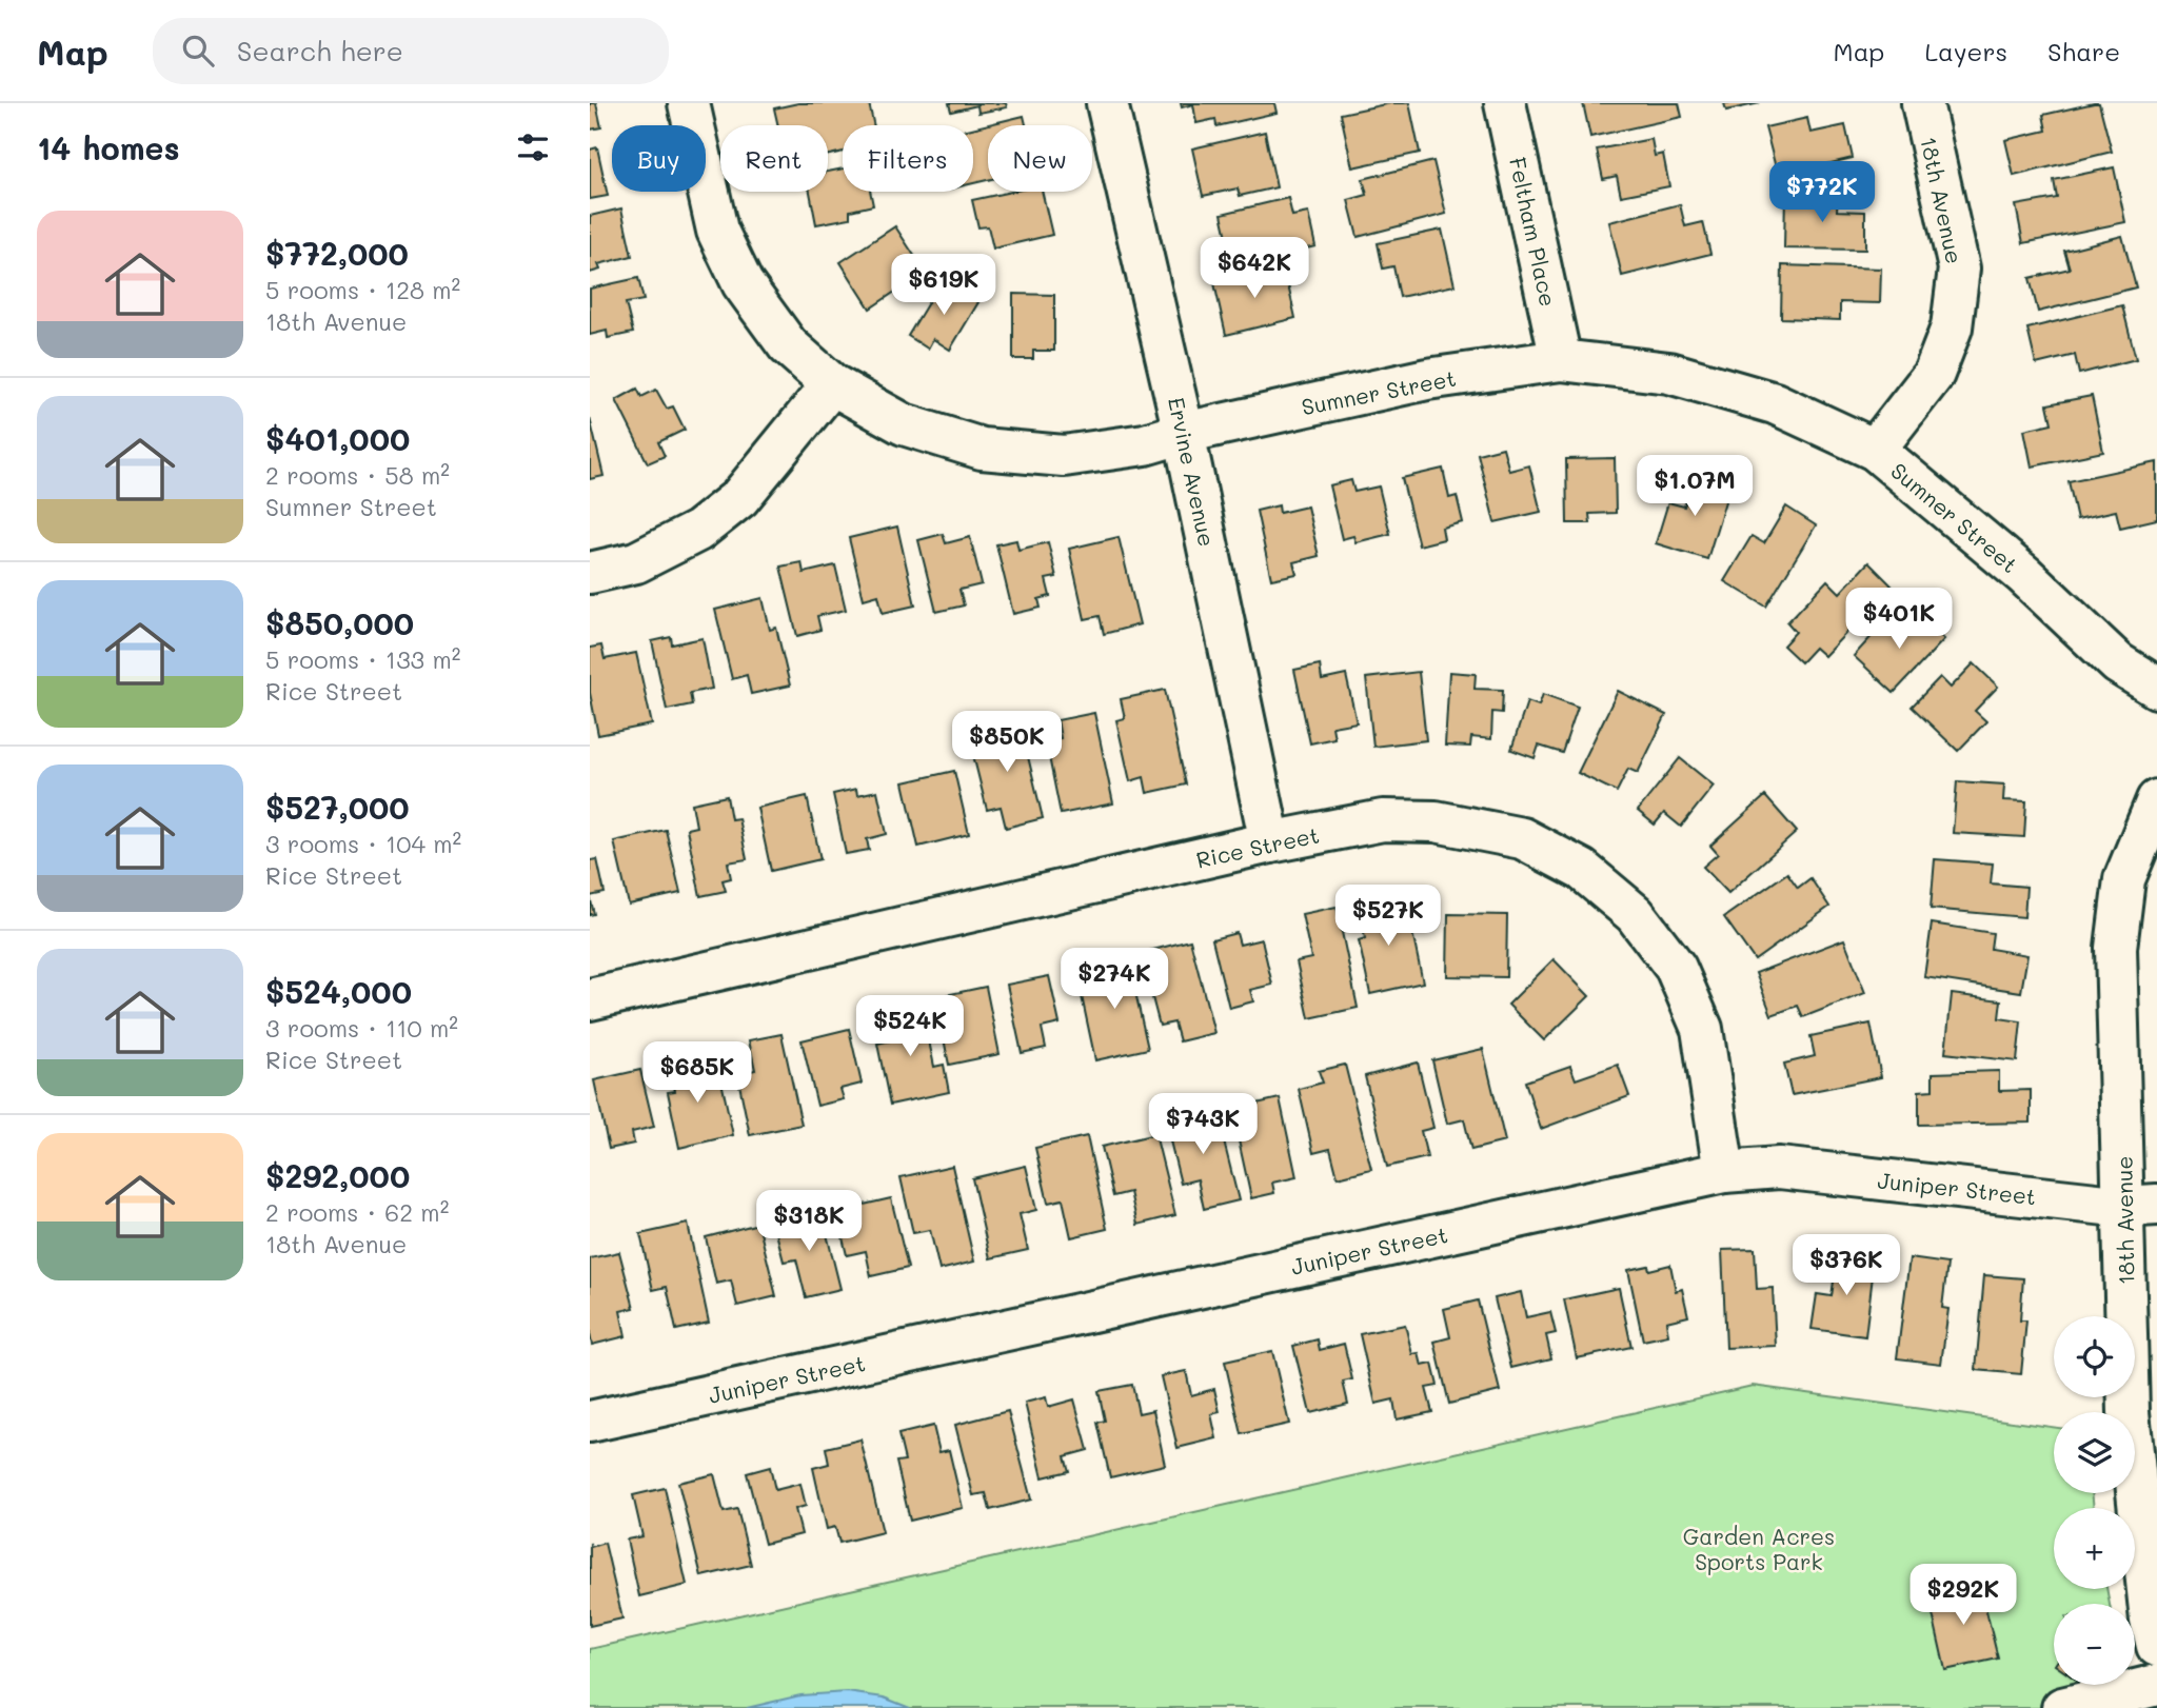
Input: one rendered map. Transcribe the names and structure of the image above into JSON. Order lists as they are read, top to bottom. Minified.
{"streets":{"street":["18th Avenue","Feltham Place","Sumner Street","Ervine Avenue","Rice Street","Juniper Street"]},"crossings":[["18th Avenue","Sumner Street"],["18th Avenue","Juniper Street"],["Feltham Place","Sumner Street"],["Sumner Street","Ervine Avenue"],["Ervine Avenue","Rice Street"],["Rice Street","Juniper Street"]],"parks":["Garden Acres Sports Park"],"page":{"header":"Map","search":"Search here","nav":["Map","Layers","Share"],"heading":"14 homes","chip":["Buy","Rent","Filters","New"],"price":["$772K","$642K","$619K","$1.07M","$401K","$850K","$527K","$274K","$524K","$685K","$743K","$318K","$376K","$292K"],"list":[{"name":"$772,000","note":"5 rooms · 128 m² · 18th Avenue"},{"name":"$401,000","note":"2 rooms · 58 m² · Sumner Street"},{"name":"$850,000","note":"5 rooms · 133 m² · Rice Street"},{"name":"$527,000","note":"3 rooms · 104 m² · Rice Street"},{"name":"$524,000","note":"3 rooms · 110 m² · Rice Street"},{"name":"$292,000","note":"2 rooms · 62 m² · 18th Avenue"}],"map_buttons":["+","−"]}}
